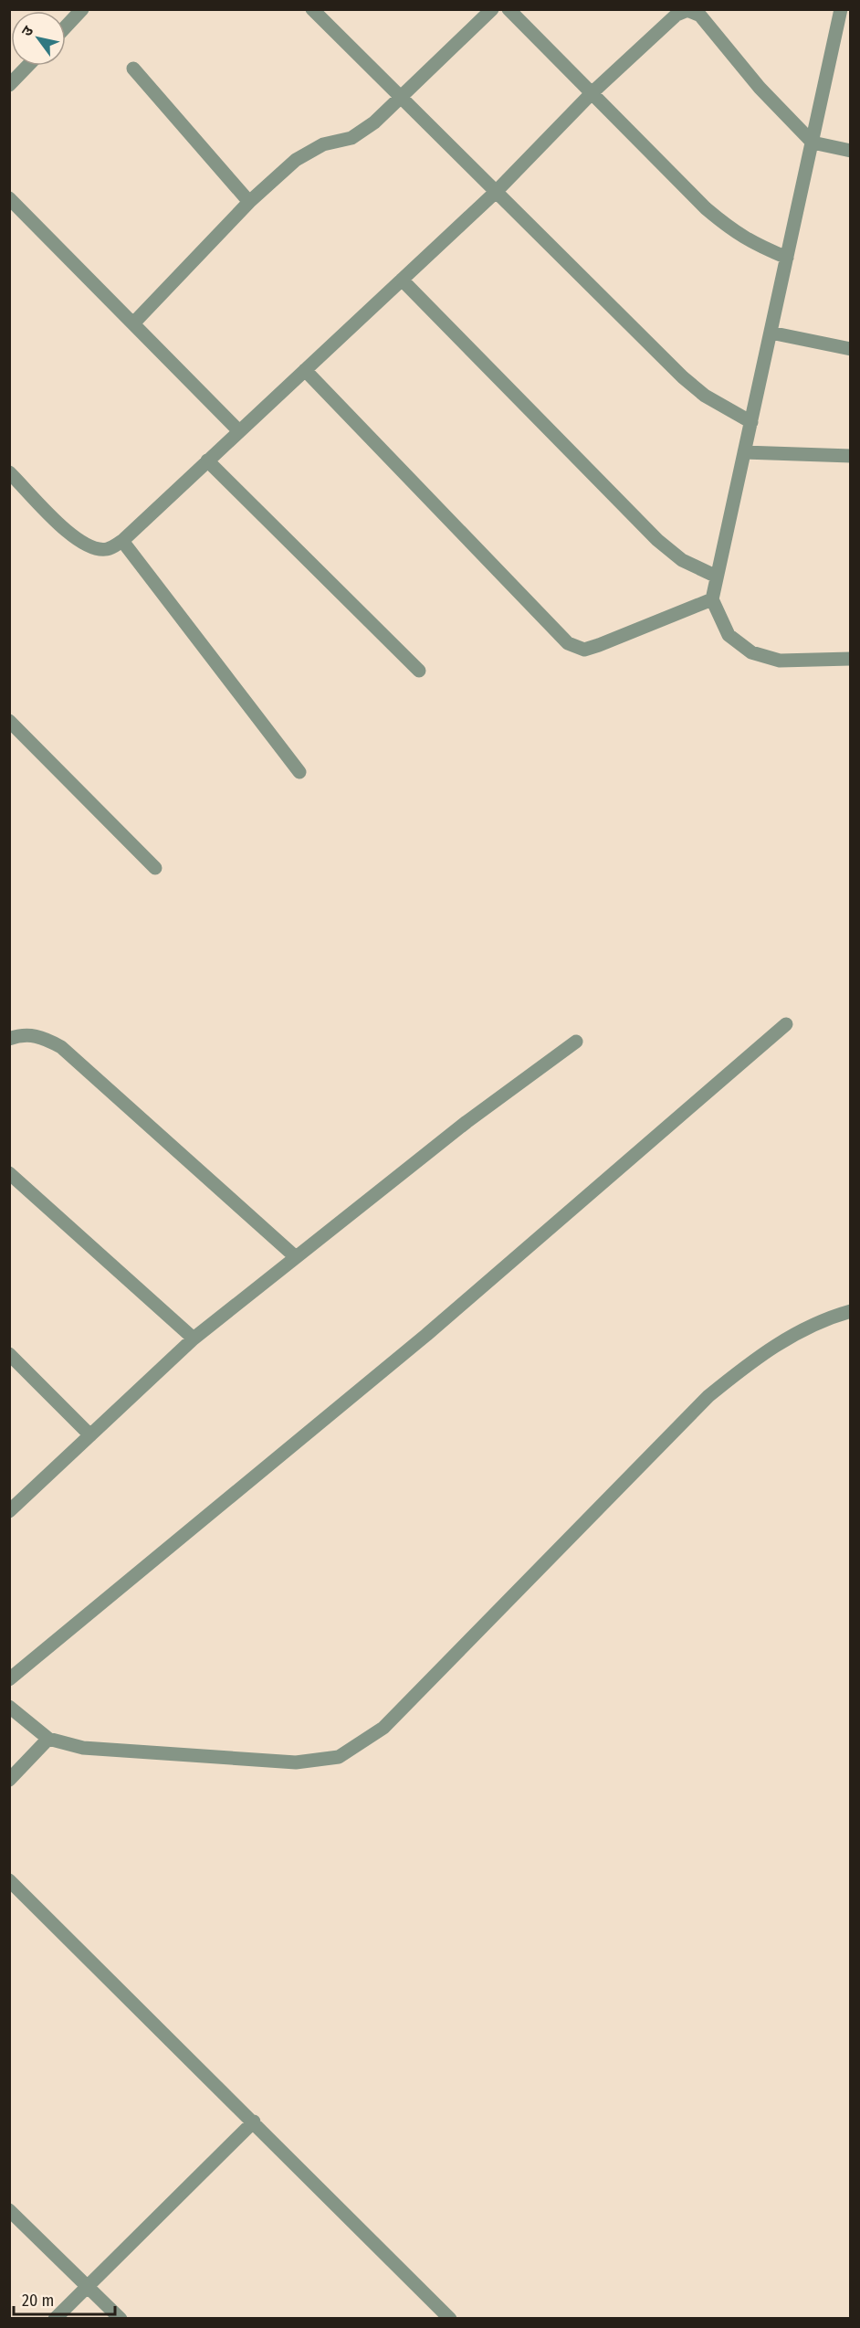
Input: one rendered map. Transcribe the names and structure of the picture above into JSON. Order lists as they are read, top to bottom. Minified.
{"scale_bar":"20 m","north":"top left"}
